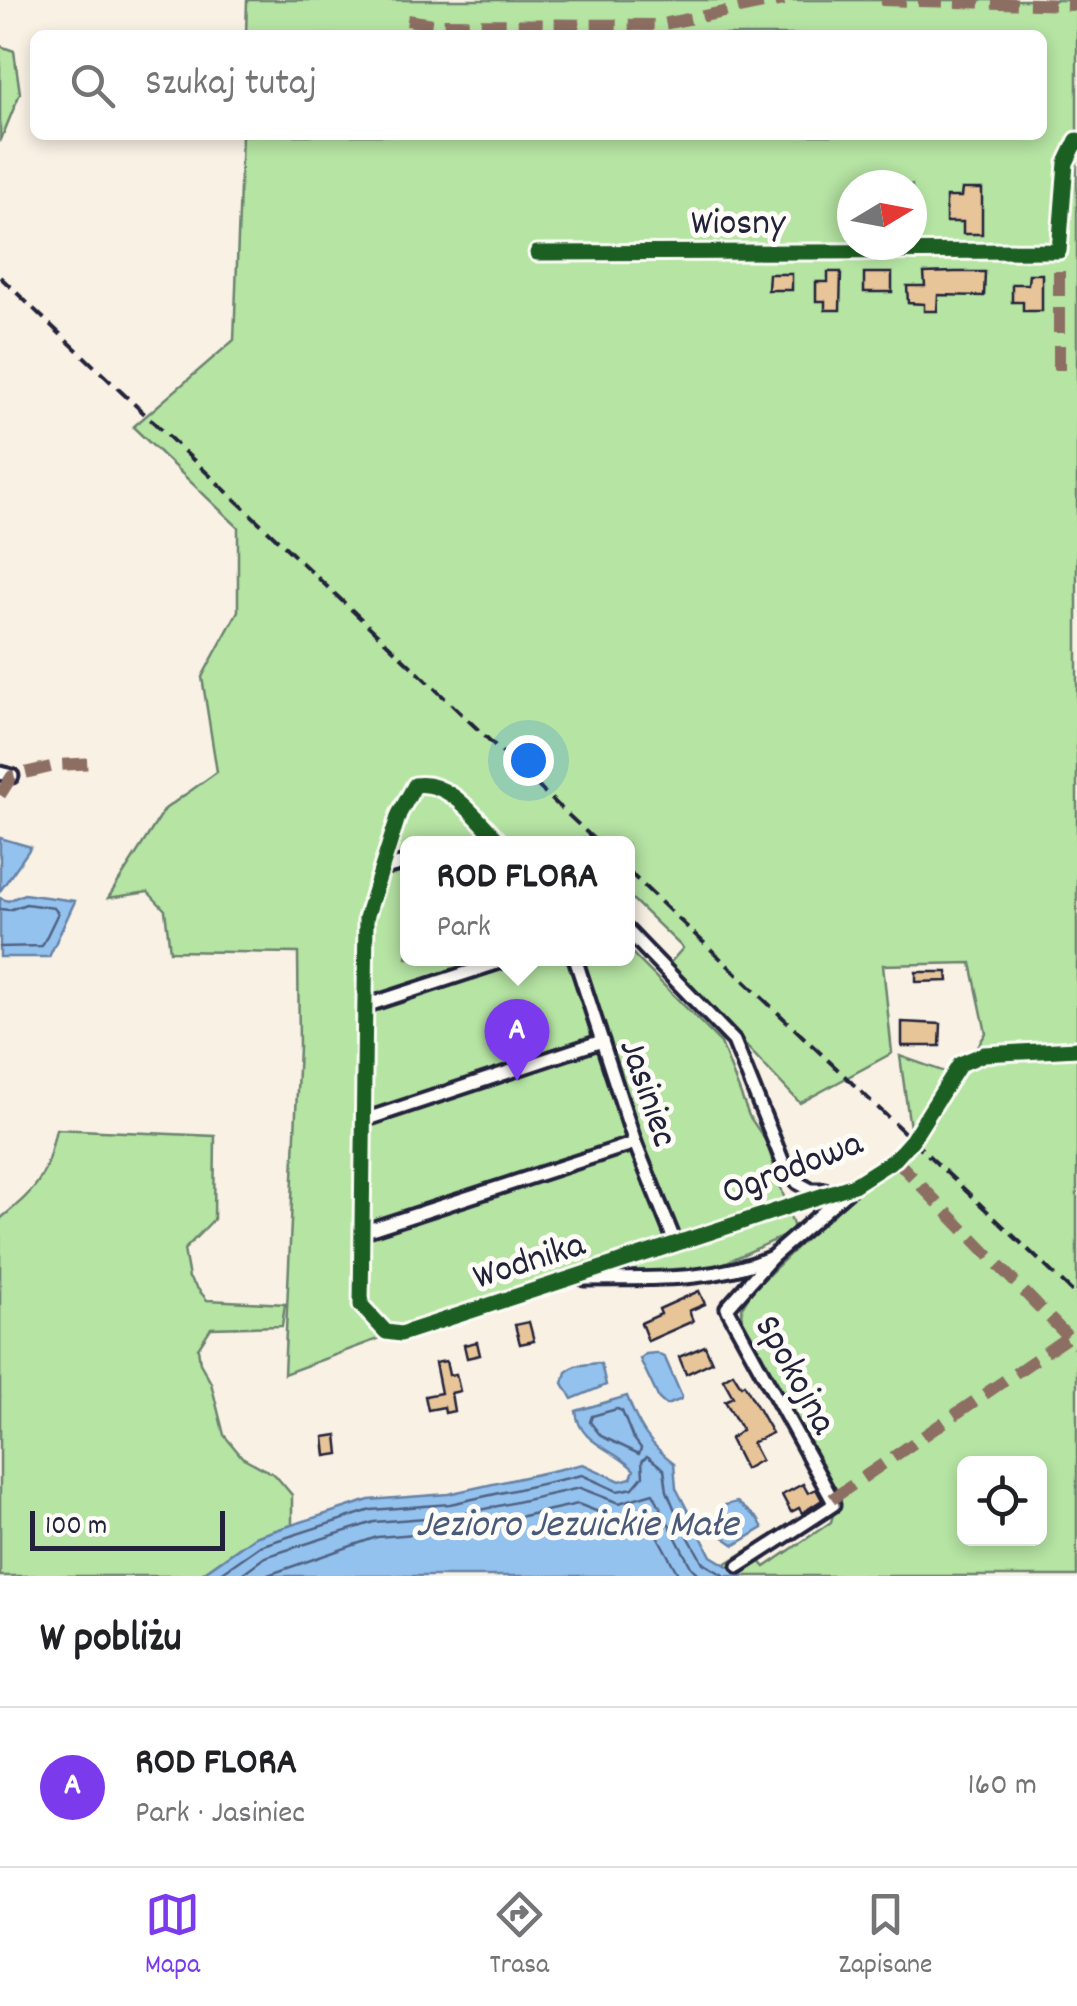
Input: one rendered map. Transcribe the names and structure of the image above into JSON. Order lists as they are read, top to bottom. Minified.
{"streets":{"street":["Wiosny","Jasiniec","Ogrodowa","Wodnika","Spokojna"]},"crossings":[["Jasiniec","Ogrodowa"],["Jasiniec","Wodnika"],["Ogrodowa","Wodnika"],["Wodnika","Spokojna"]],"water":["Jezioro Jezuickie Małe"],"scale_bar":"100 m","north":"right","page":{"search":"Szukaj tutaj","popup":["ROD FLORA","Park"],"pins":"A","scale":"100 m","heading":"W pobliżu","list":[{"mark":"A","name":"ROD FLORA","note":"Park · Jasiniec","value":"160 m"}],"nav":["Mapa","Trasa","Zapisane"]}}
